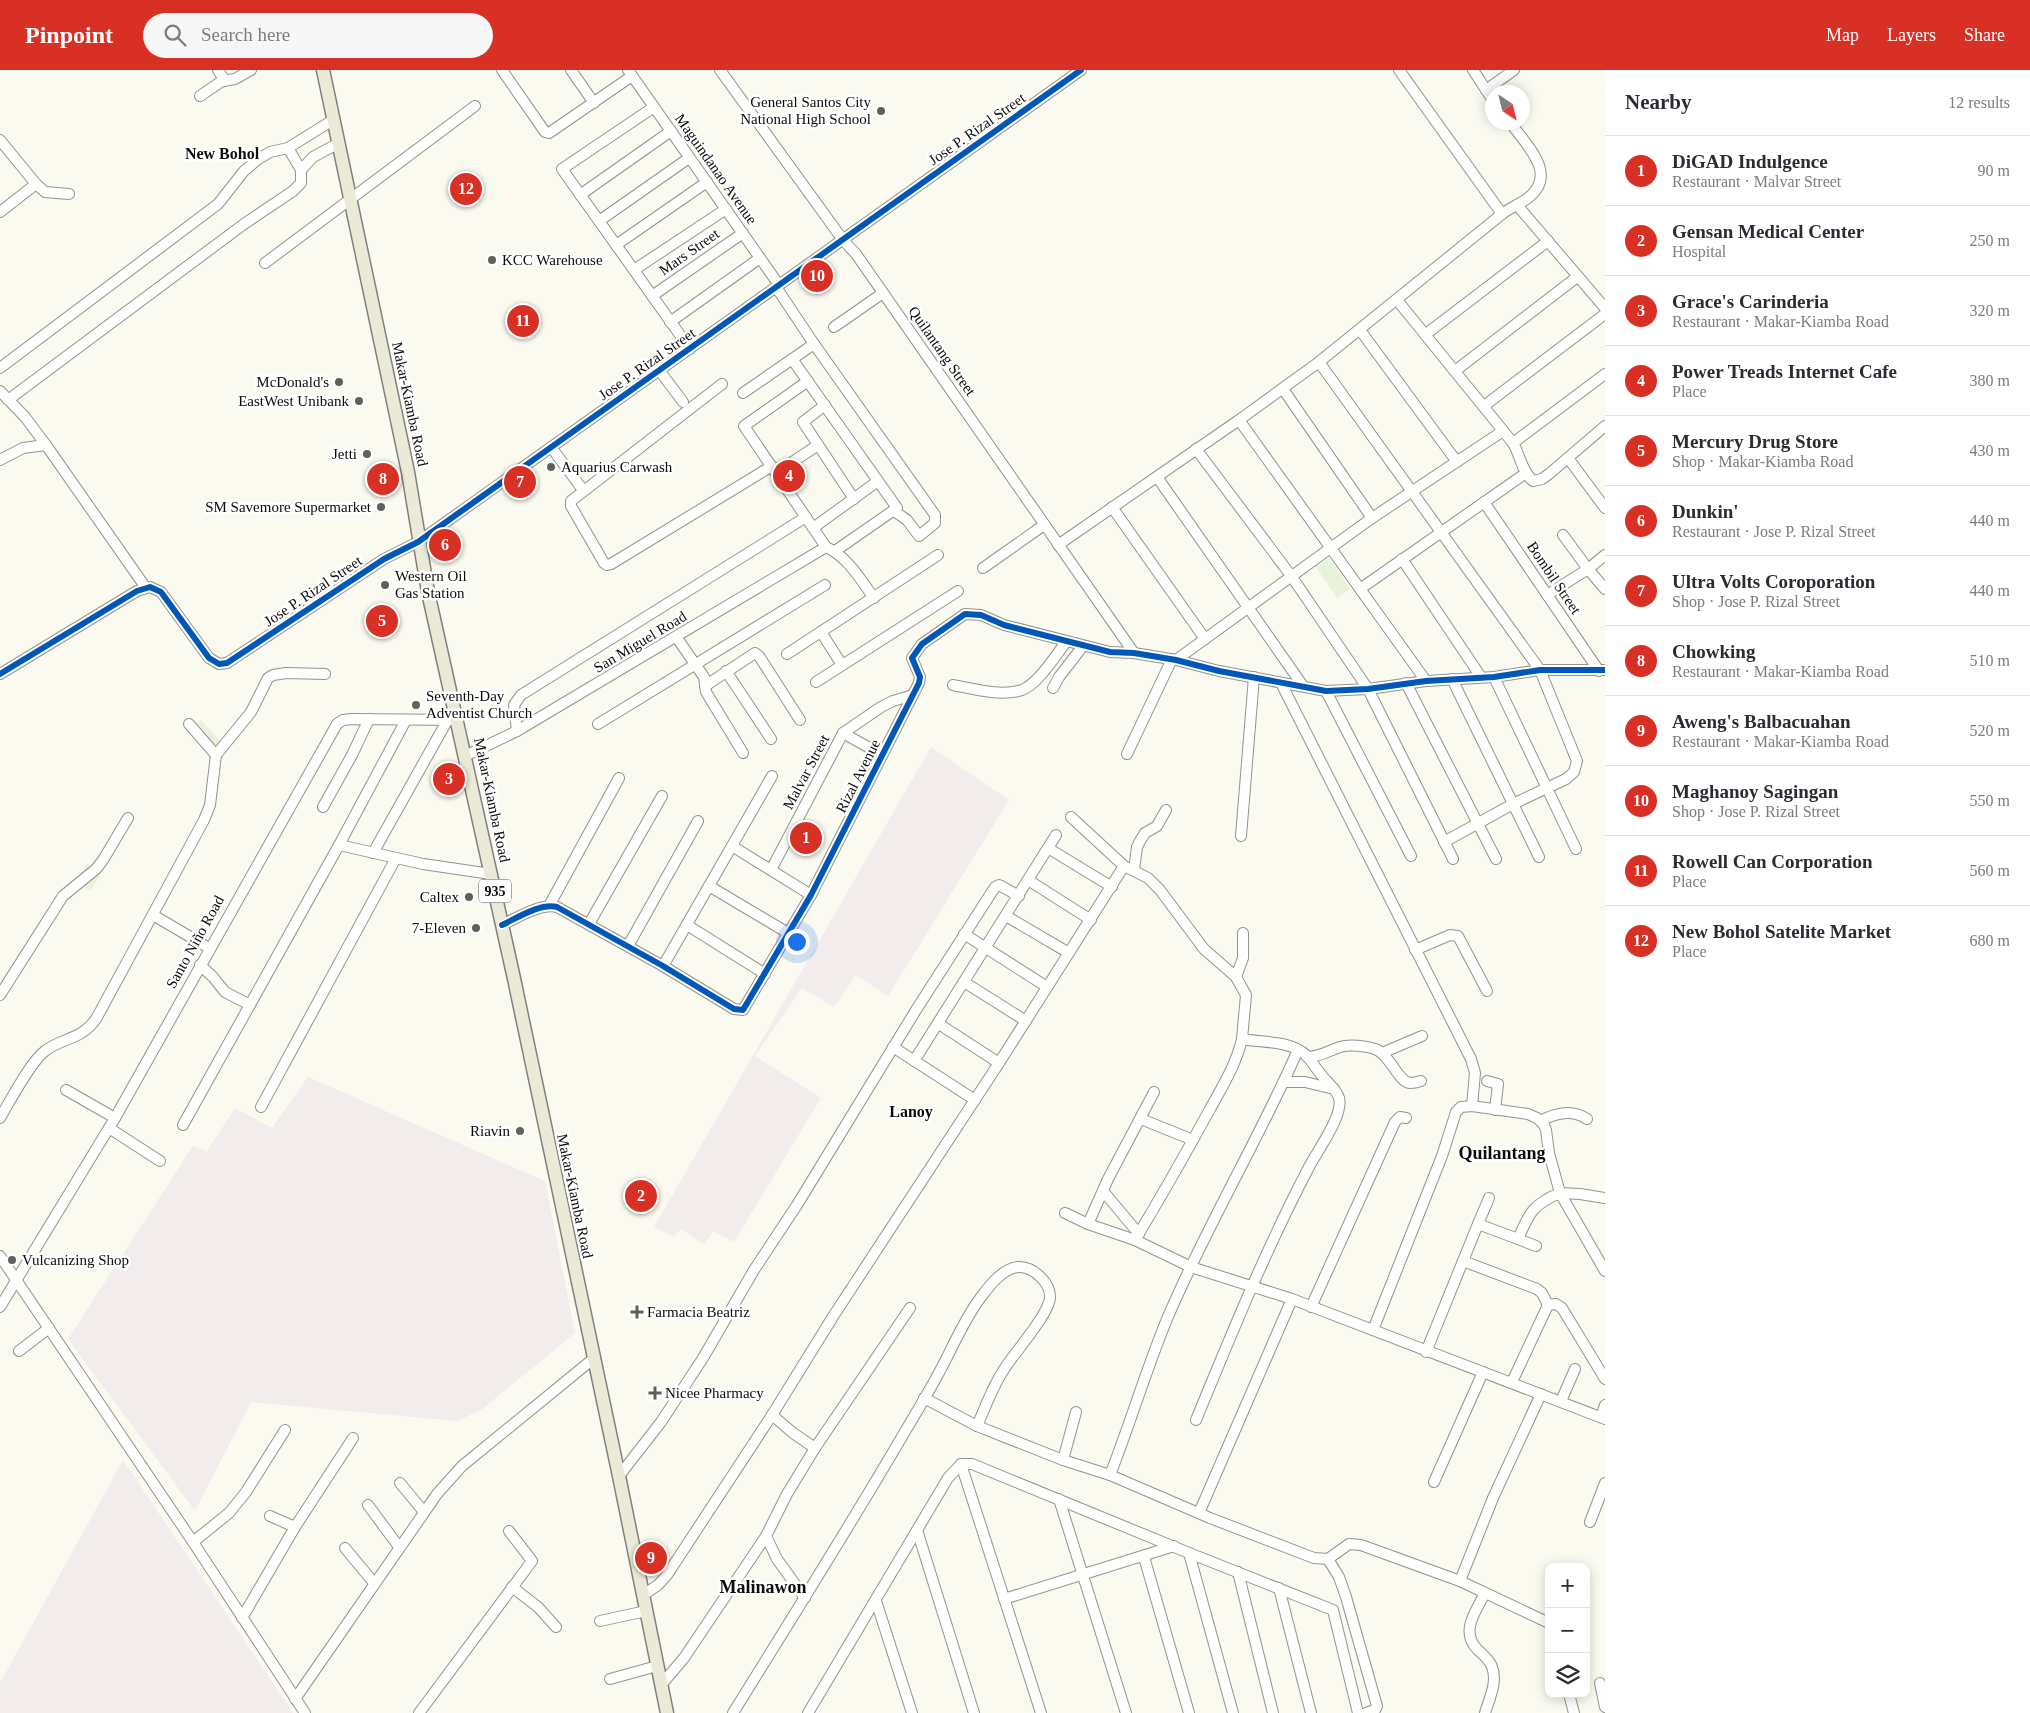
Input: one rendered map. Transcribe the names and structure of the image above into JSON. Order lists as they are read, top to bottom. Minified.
{"streets":{"main road":["Makar-Kiamba Road","935"],"street":["Jose P. Rizal Street","Maguindanao Avenue","Mars Street","Quilantang Street","Bombil Street","San Miguel Road","Malvar Street","Rizal Avenue","Santo Niño Road"]},"crossings":[["Jose P. Rizal Street","Maguindanao Avenue"],["Jose P. Rizal Street","Quilantang Street"],["Jose P. Rizal Street","Makar-Kiamba Road"],["Maguindanao Avenue","Mars Street"],["Maguindanao Avenue","San Miguel Road"],["Makar-Kiamba Road","San Miguel Road"],["Makar-Kiamba Road","Santo Niño Road"],["Malvar Street","Rizal Avenue"]],"districts":["New Bohol","Lanoy","Quilantang","Malinawon"],"places":{"other":["General Santos City National High School","KCC Warehouse","McDonald's","EastWest Unibank","Jetti","Aquarius Carwash","SM Savemore Supermarket","Western Oil Gas Station","Seventh-Day Adventist Church","Caltex","7-Eleven","Riavin","Vulcanizing Shop"],"health":["Farmacia Beatriz","Nicee Pharmacy"]},"north":"bottom right","page":{"header":"Pinpoint","search":"Search here","nav":["Map","Layers","Share"],"heading":["Nearby","12 results"],"list":[{"mark":"1","name":"DiGAD Indulgence","note":"Restaurant · Malvar Street","value":"90 m"},{"mark":"2","name":"Gensan Medical Center","note":"Hospital","value":"250 m"},{"mark":"3","name":"Grace's Carinderia","note":"Restaurant · Makar-Kiamba Road","value":"320 m"},{"mark":"4","name":"Power Treads Internet Cafe","note":"Place","value":"380 m"},{"mark":"5","name":"Mercury Drug Store","note":"Shop · Makar-Kiamba Road","value":"430 m"},{"mark":"6","name":"Dunkin'","note":"Restaurant · Jose P. Rizal Street","value":"440 m"},{"mark":"7","name":"Ultra Volts Coroporation","note":"Shop · Jose P. Rizal Street","value":"440 m"},{"mark":"8","name":"Chowking","note":"Restaurant · Makar-Kiamba Road","value":"510 m"},{"mark":"9","name":"Aweng's Balbacuahan","note":"Restaurant · Makar-Kiamba Road","value":"520 m"},{"mark":"10","name":"Maghanoy Sagingan","note":"Shop · Jose P. Rizal Street","value":"550 m"},{"mark":"11","name":"Rowell Can Corporation","note":"Place","value":"560 m"},{"mark":"12","name":"New Bohol Satelite Market","note":"Place","value":"680 m"}],"pins":["12","10","11","4","8","7","6","5","3","1","2","9"],"map_buttons":["+","−"]}}
